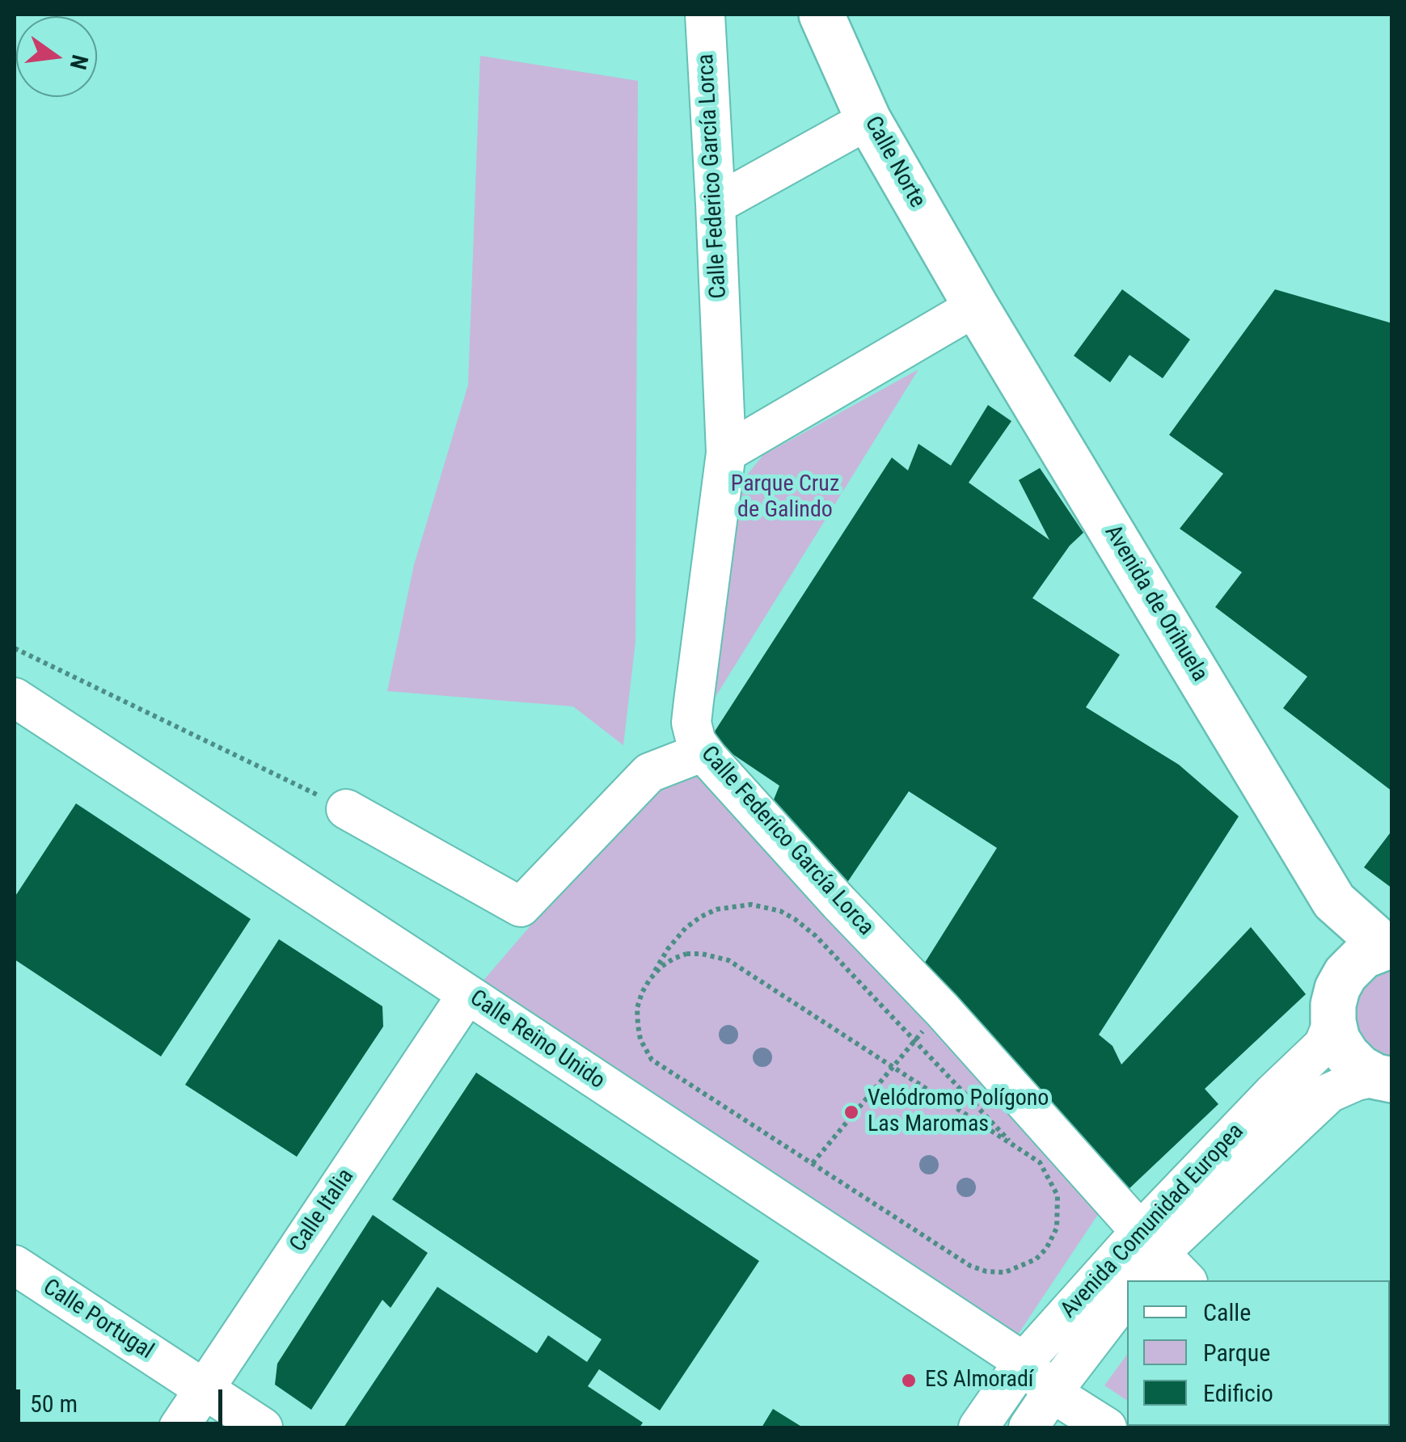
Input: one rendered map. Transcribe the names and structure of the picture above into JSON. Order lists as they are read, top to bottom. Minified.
{"streets":{"main road":["Calle Norte","Avenida de Orihuela"],"street":["Calle Federico García Lorca","Calle Reino Unido","Calle Italia","Avenida Comunidad Europea","Calle Portugal"]},"crossings":[["Calle Norte","Avenida de Orihuela"],["Calle Federico García Lorca","Avenida Comunidad Europea"],["Calle Reino Unido","Calle Italia"],["Calle Reino Unido","Avenida Comunidad Europea"],["Calle Italia","Calle Portugal"]],"parks":["Parque Cruz de Galindo"],"places":["Velódromo Polígono Las Maromas","ES Almoradí"],"legend":["Calle","Parque","Edificio"],"scale_bar":"50 m","north":"right"}
